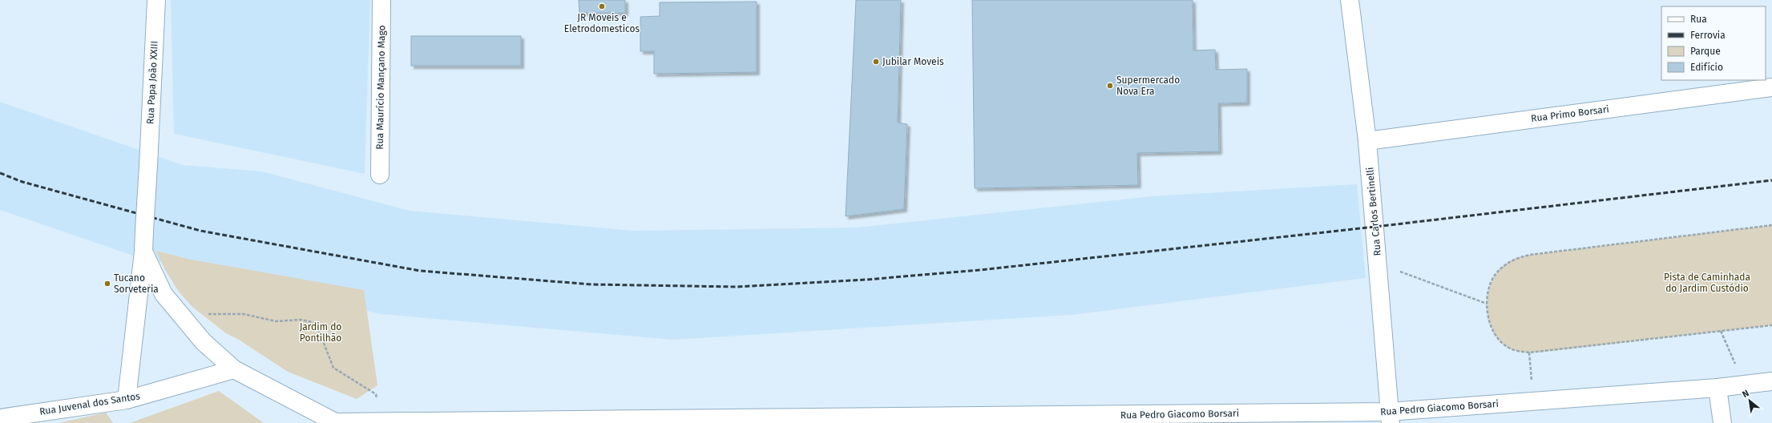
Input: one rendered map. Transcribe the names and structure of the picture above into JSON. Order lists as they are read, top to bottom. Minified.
{"streets":{"street":["Rua Papa João XXIII","Rua Maurício Mançano Mago","Rua Primo Borsari","Rua Carlos Bertinelli","Rua Juvenal dos Santos","Rua Pedro Giacomo Borsari"]},"crossings":[["Rua Papa João XXIII","Rua Juvenal dos Santos"],["Rua Primo Borsari","Rua Carlos Bertinelli"],["Rua Carlos Bertinelli","Rua Pedro Giacomo Borsari"]],"parks":["Pista de Caminhada do Jardim Custódio","Jardim do Pontilhão"],"places":["JR Moveis e Eletrodomesticos","Jubilar Moveis","Supermercado Nova Era","Tucano Sorveteria"],"legend":["Rua","Ferrovia","Parque","Edifício"],"north":"top left"}
